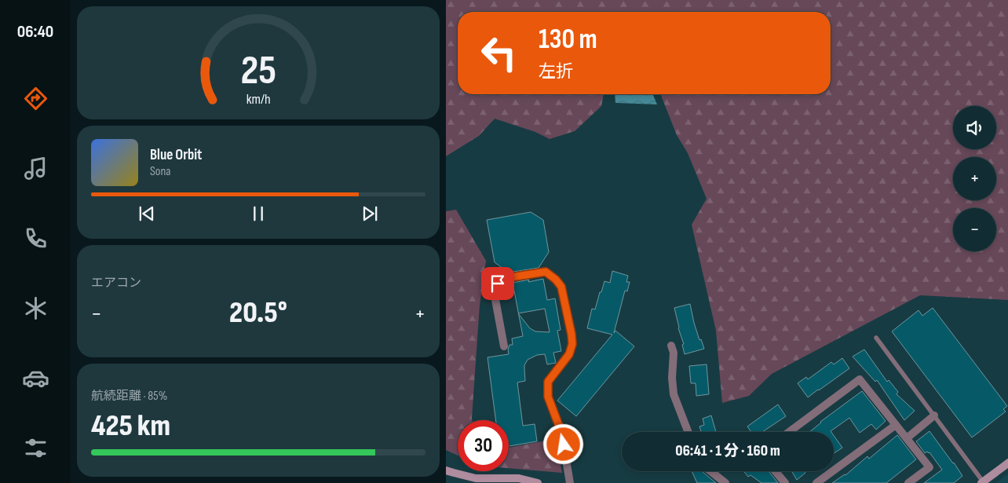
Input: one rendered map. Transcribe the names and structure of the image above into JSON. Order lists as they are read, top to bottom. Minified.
{"page":{"tabs":"06:40","turn":["130 m","左折"],"map_buttons":["+","−"],"song":["Blue Orbit","Sona"],"tile":["エアコン",["航続距離 · 85%","425 km"]],"heat":["−","20.5°","+"],"limit":"30","trip":"06:41 · 1 分 · 160 m","gauge":["25","km/h"]}}
